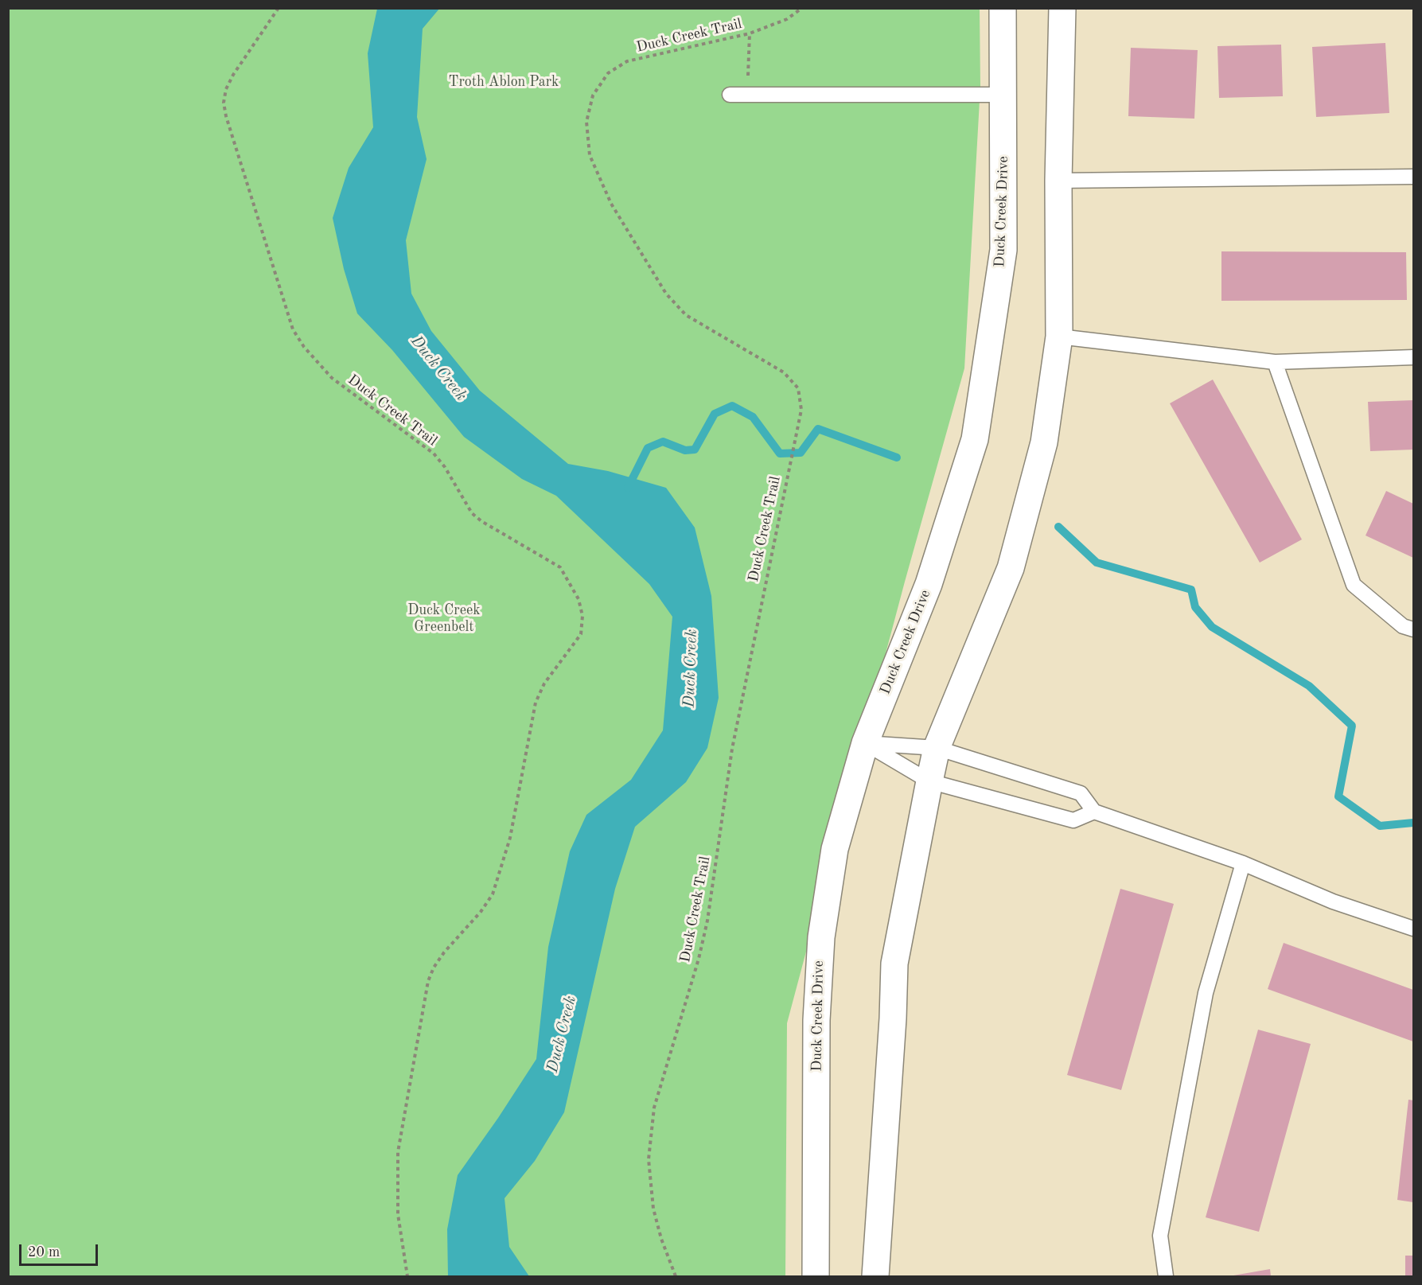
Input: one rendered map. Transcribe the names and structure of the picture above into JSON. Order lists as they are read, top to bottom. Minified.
{"streets":{"main road":["Duck Creek Drive"],"path":["Duck Creek Trail"]},"water":["Duck Creek"],"parks":["Troth Ablon Park","Duck Creek Greenbelt"],"scale_bar":"20 m"}
